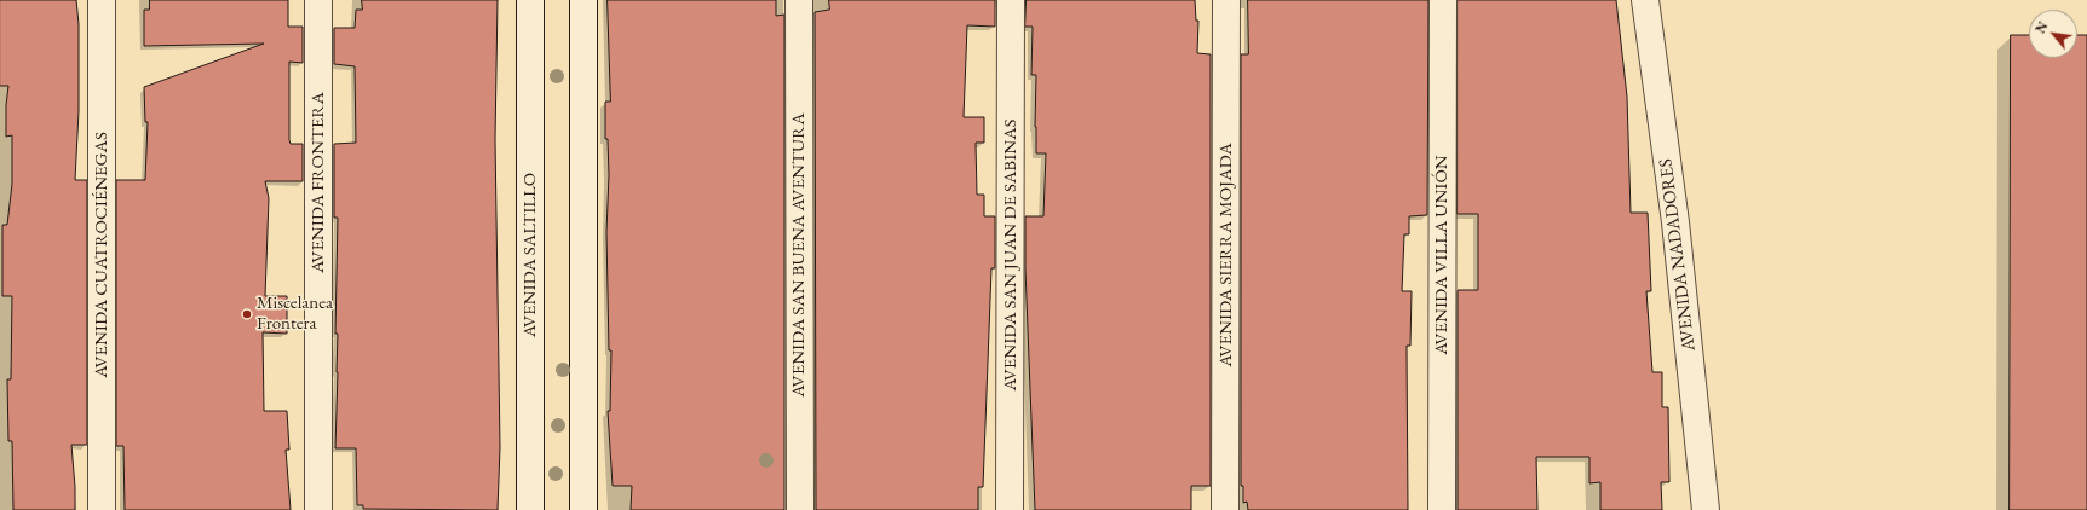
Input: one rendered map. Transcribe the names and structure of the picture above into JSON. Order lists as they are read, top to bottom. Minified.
{"streets":{"street":["AVENIDA FRONTERA","AVENIDA CUATROCIÉNEGAS","AVENIDA SALTILLO","AVENIDA SAN BUENA AVENTURA","AVENIDA SAN JUAN DE SABINAS","AVENIDA SIERRA MOJADA","AVENIDA VILLA UNIÓN","AVENIDA NADADORES"]},"places":["Miscelanea Frontera"],"north":"top left"}
